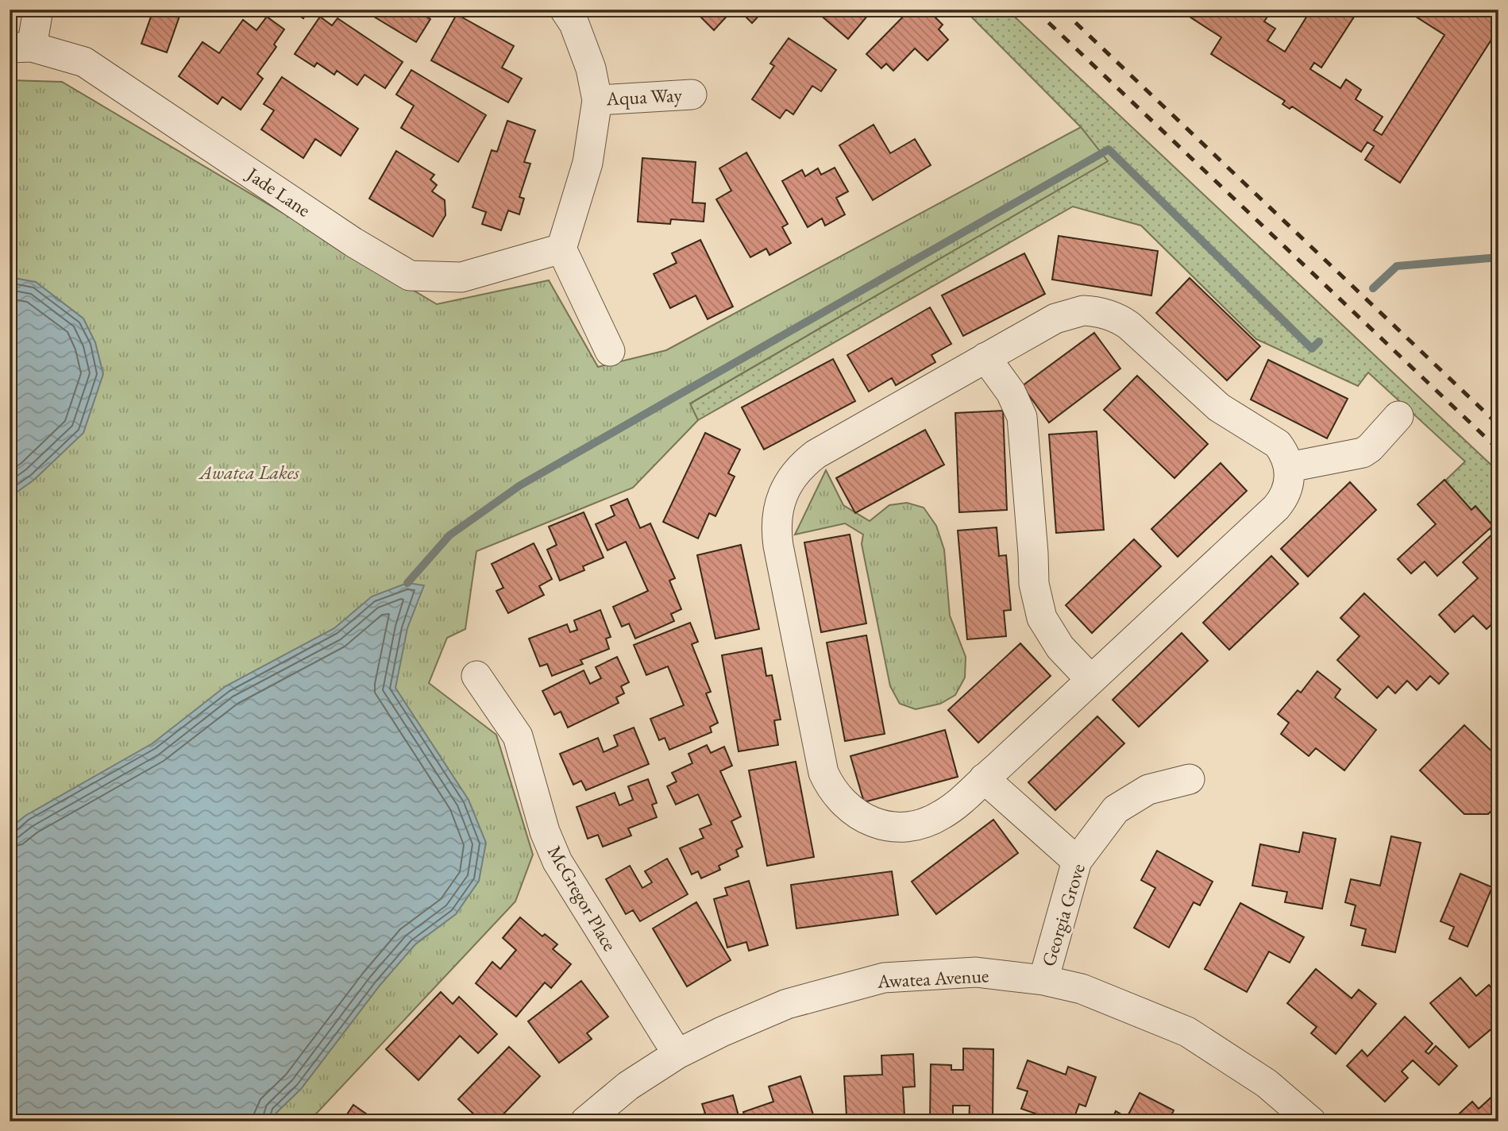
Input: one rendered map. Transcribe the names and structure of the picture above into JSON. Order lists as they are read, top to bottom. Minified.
{"streets":{"street":["Aqua Way","Jade Lane","McGregor Place","Georgia Grove","Awatea Avenue"]},"crossings":[["McGregor Place","Awatea Avenue"],["Georgia Grove","Awatea Avenue"]],"parks":["Awatea Lakes"]}
